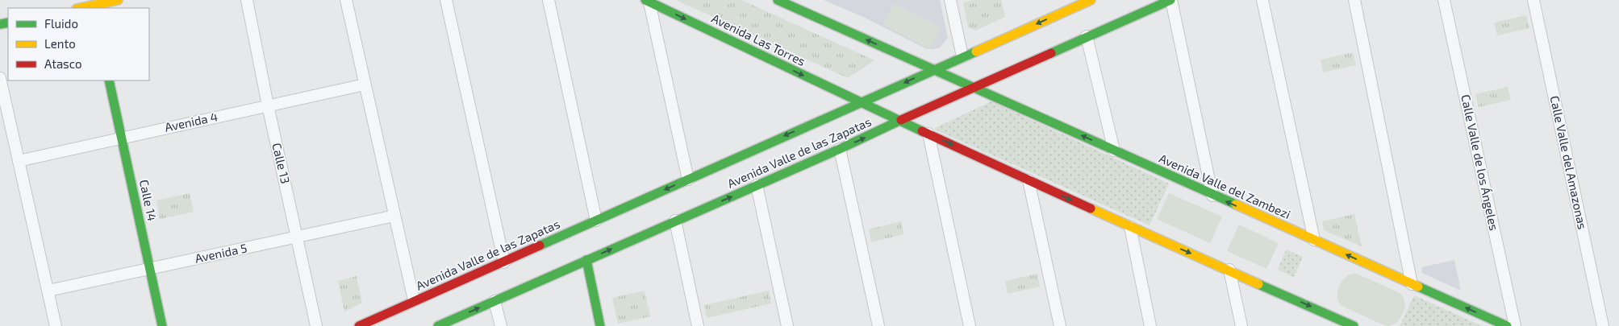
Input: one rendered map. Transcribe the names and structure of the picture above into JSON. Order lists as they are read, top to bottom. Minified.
{"streets":{"street":["Avenida Las Torres","Avenida 4","Avenida Valle de las Zapatas","Calle Valle de los Ángeles","Calle Valle del Amazonas","Calle 13","Avenida Valle del Zambezi","Calle 14","Avenida 5"]},"crossings":[["Avenida Las Torres","Avenida Valle de las Zapatas"],["Avenida 4","Calle 13"],["Avenida 4","Calle 14"],["Avenida Valle de las Zapatas","Avenida Valle del Zambezi"],["Calle 13","Avenida 5"],["Calle 14","Avenida 5"]],"legend":["Fluido","Lento","Atasco"]}
